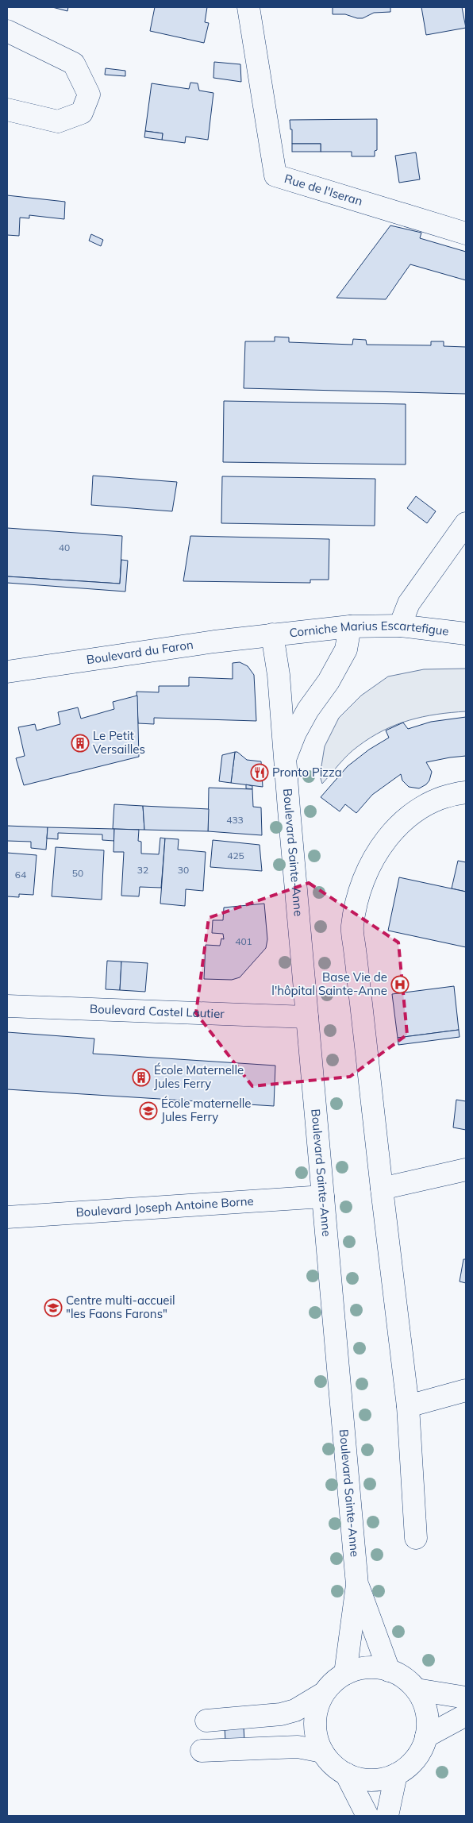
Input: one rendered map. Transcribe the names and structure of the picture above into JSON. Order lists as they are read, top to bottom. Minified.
{"streets":{"street":["Rue de l'Iseran","Corniche Marius Escartefigue","Boulevard du Faron","Boulevard Sainte-Anne","Boulevard Castel Lautier","Boulevard Joseph Antoine Borne"]},"crossings":[["Corniche Marius Escartefigue","Boulevard du Faron"],["Corniche Marius Escartefigue","Boulevard Sainte-Anne"],["Boulevard du Faron","Boulevard Sainte-Anne"],["Boulevard Sainte-Anne","Boulevard Castel Lautier"],["Boulevard Sainte-Anne","Boulevard Joseph Antoine Borne"]],"places":{"building":["Le Petit Versailles","École Maternelle Jules Ferry"],"restaurant":["Pronto Pizza"],"hospital":["Base Vie de l'hôpital Sainte-Anne"],"school or university":["École maternelle Jules Ferry","Centre multi-accueil \"les Faons Farons\""]},"house_numbers":["40","433","425","32","30","50","64","401"]}
